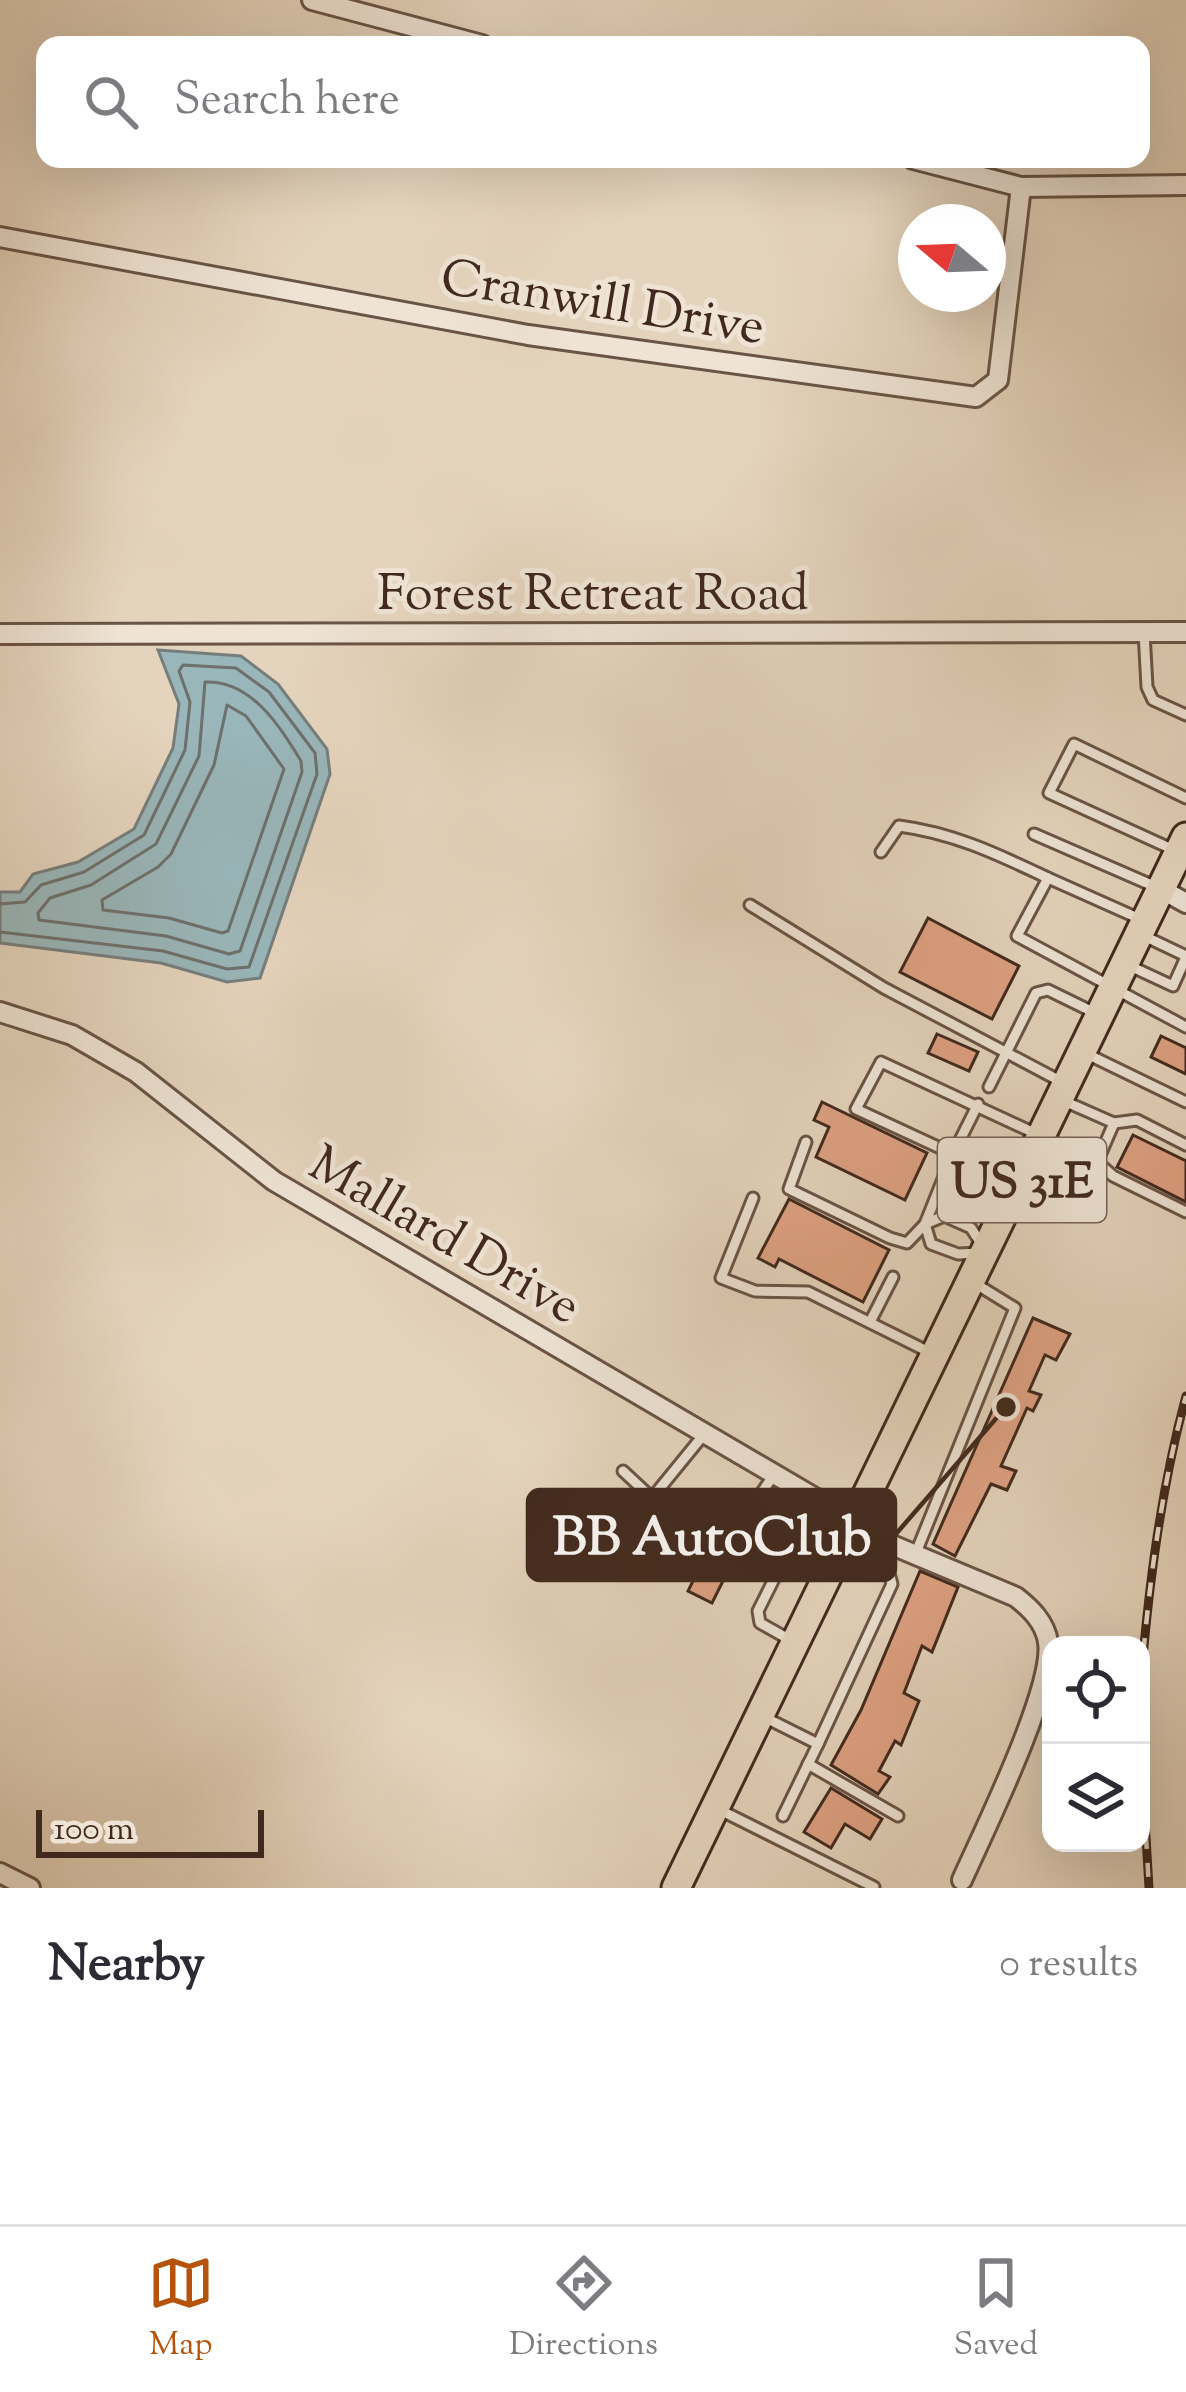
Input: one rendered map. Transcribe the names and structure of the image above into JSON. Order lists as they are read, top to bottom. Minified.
{"streets":{"main road":["US 31E"],"street":["Cranwill Drive","Forest Retreat Road","Mallard Drive"]},"crossings":[["US 31E","Mallard Drive"]],"places":["BB AutoClub"],"scale_bar":"100 m","north":"left","page":{"search":"Search here","scale":"100 m","heading":["Nearby","0 results"],"nav":["Map","Directions","Saved"]}}
